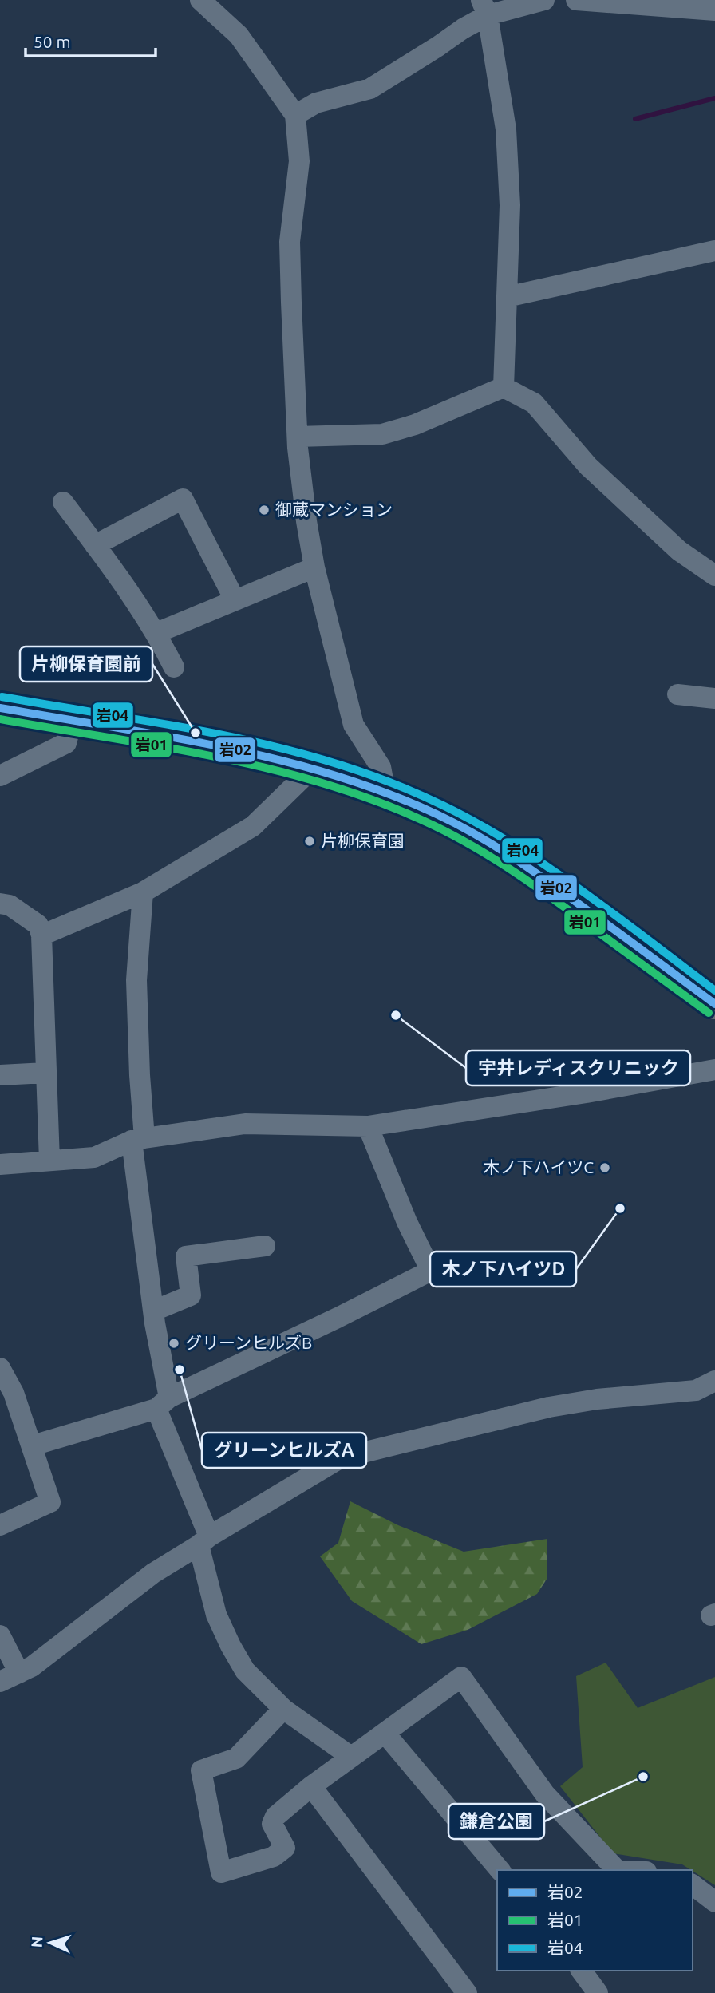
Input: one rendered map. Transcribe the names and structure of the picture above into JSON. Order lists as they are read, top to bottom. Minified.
{"places":["御蔵マンション","片柳保育園前","片柳保育園","宇井レディスクリニック","木ノ下ハイツC","木ノ下ハイツD","グリーンヒルズB","グリーンヒルズA","鎌倉公園"],"lines":["transit line 岩04","transit line 岩02","transit line 岩01"],"legend":["岩02","岩01","岩04"],"scale_bar":"50 m","north":"left"}
